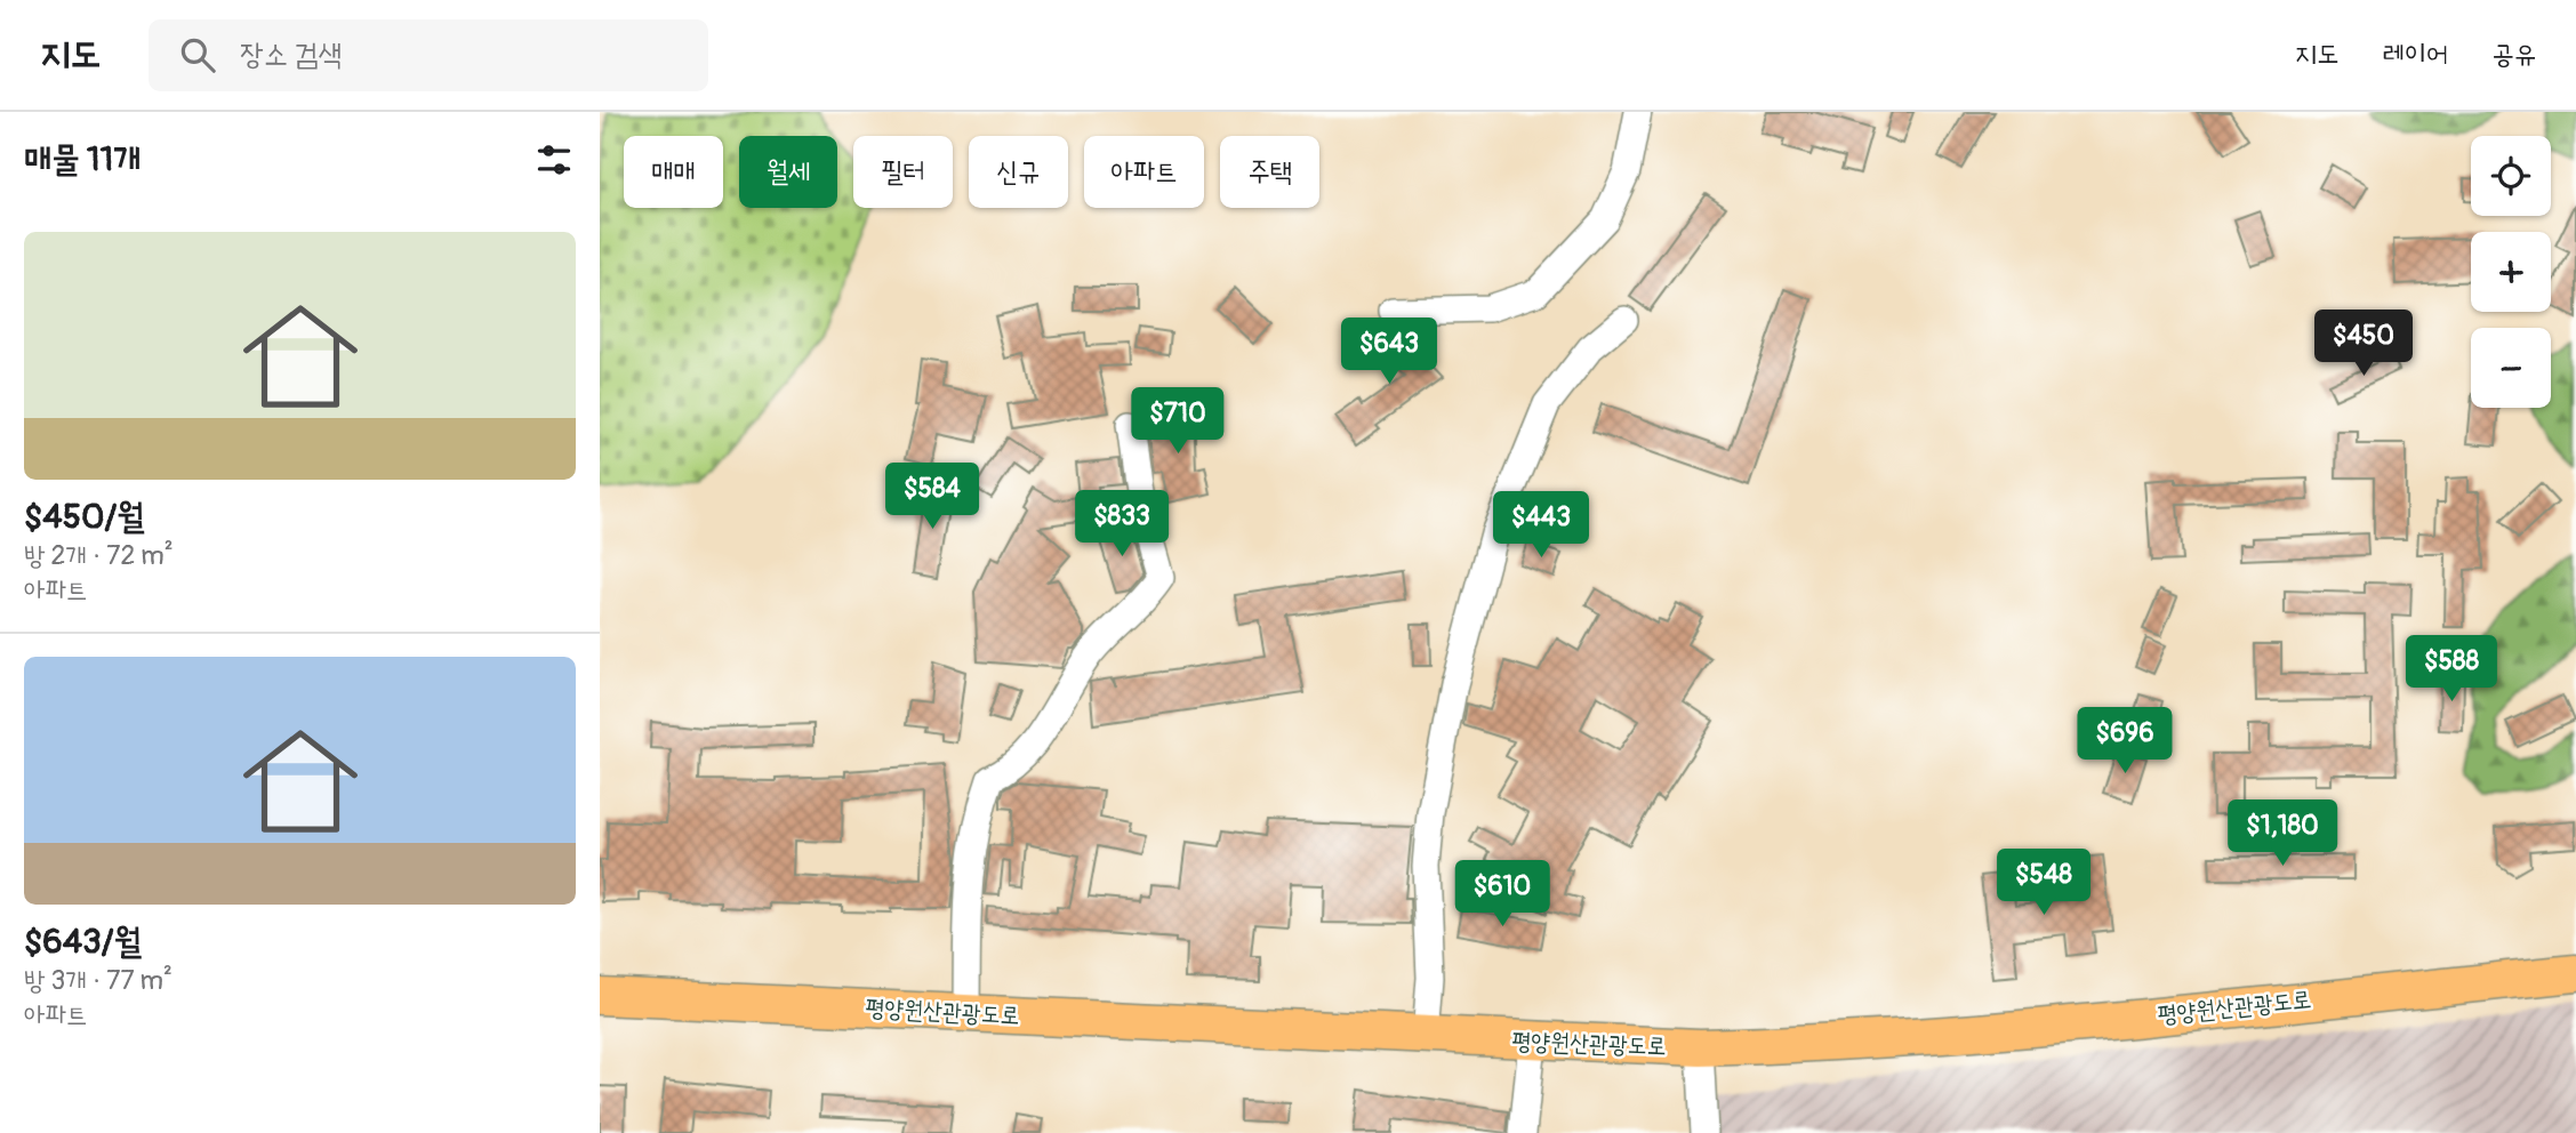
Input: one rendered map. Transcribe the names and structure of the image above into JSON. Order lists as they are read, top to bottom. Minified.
{"streets":{"highway":["평양원산관광도로"]},"page":{"header":"지도","search":"장소 검색","nav":["지도","레이어","공유"],"heading":"매물 11개","map_buttons":["+","−"],"chip":["매매","월세","필터","신규","아파트","주택"],"list":[{"name":"$450/월","note":"방 2개 · 72 m² · 아파트"},{"name":"$643/월","note":"방 3개 · 77 m² · 아파트"}],"price":["$450","$643","$710","$584","$833","$443","$588","$696","$1,180","$548","$610"]}}
